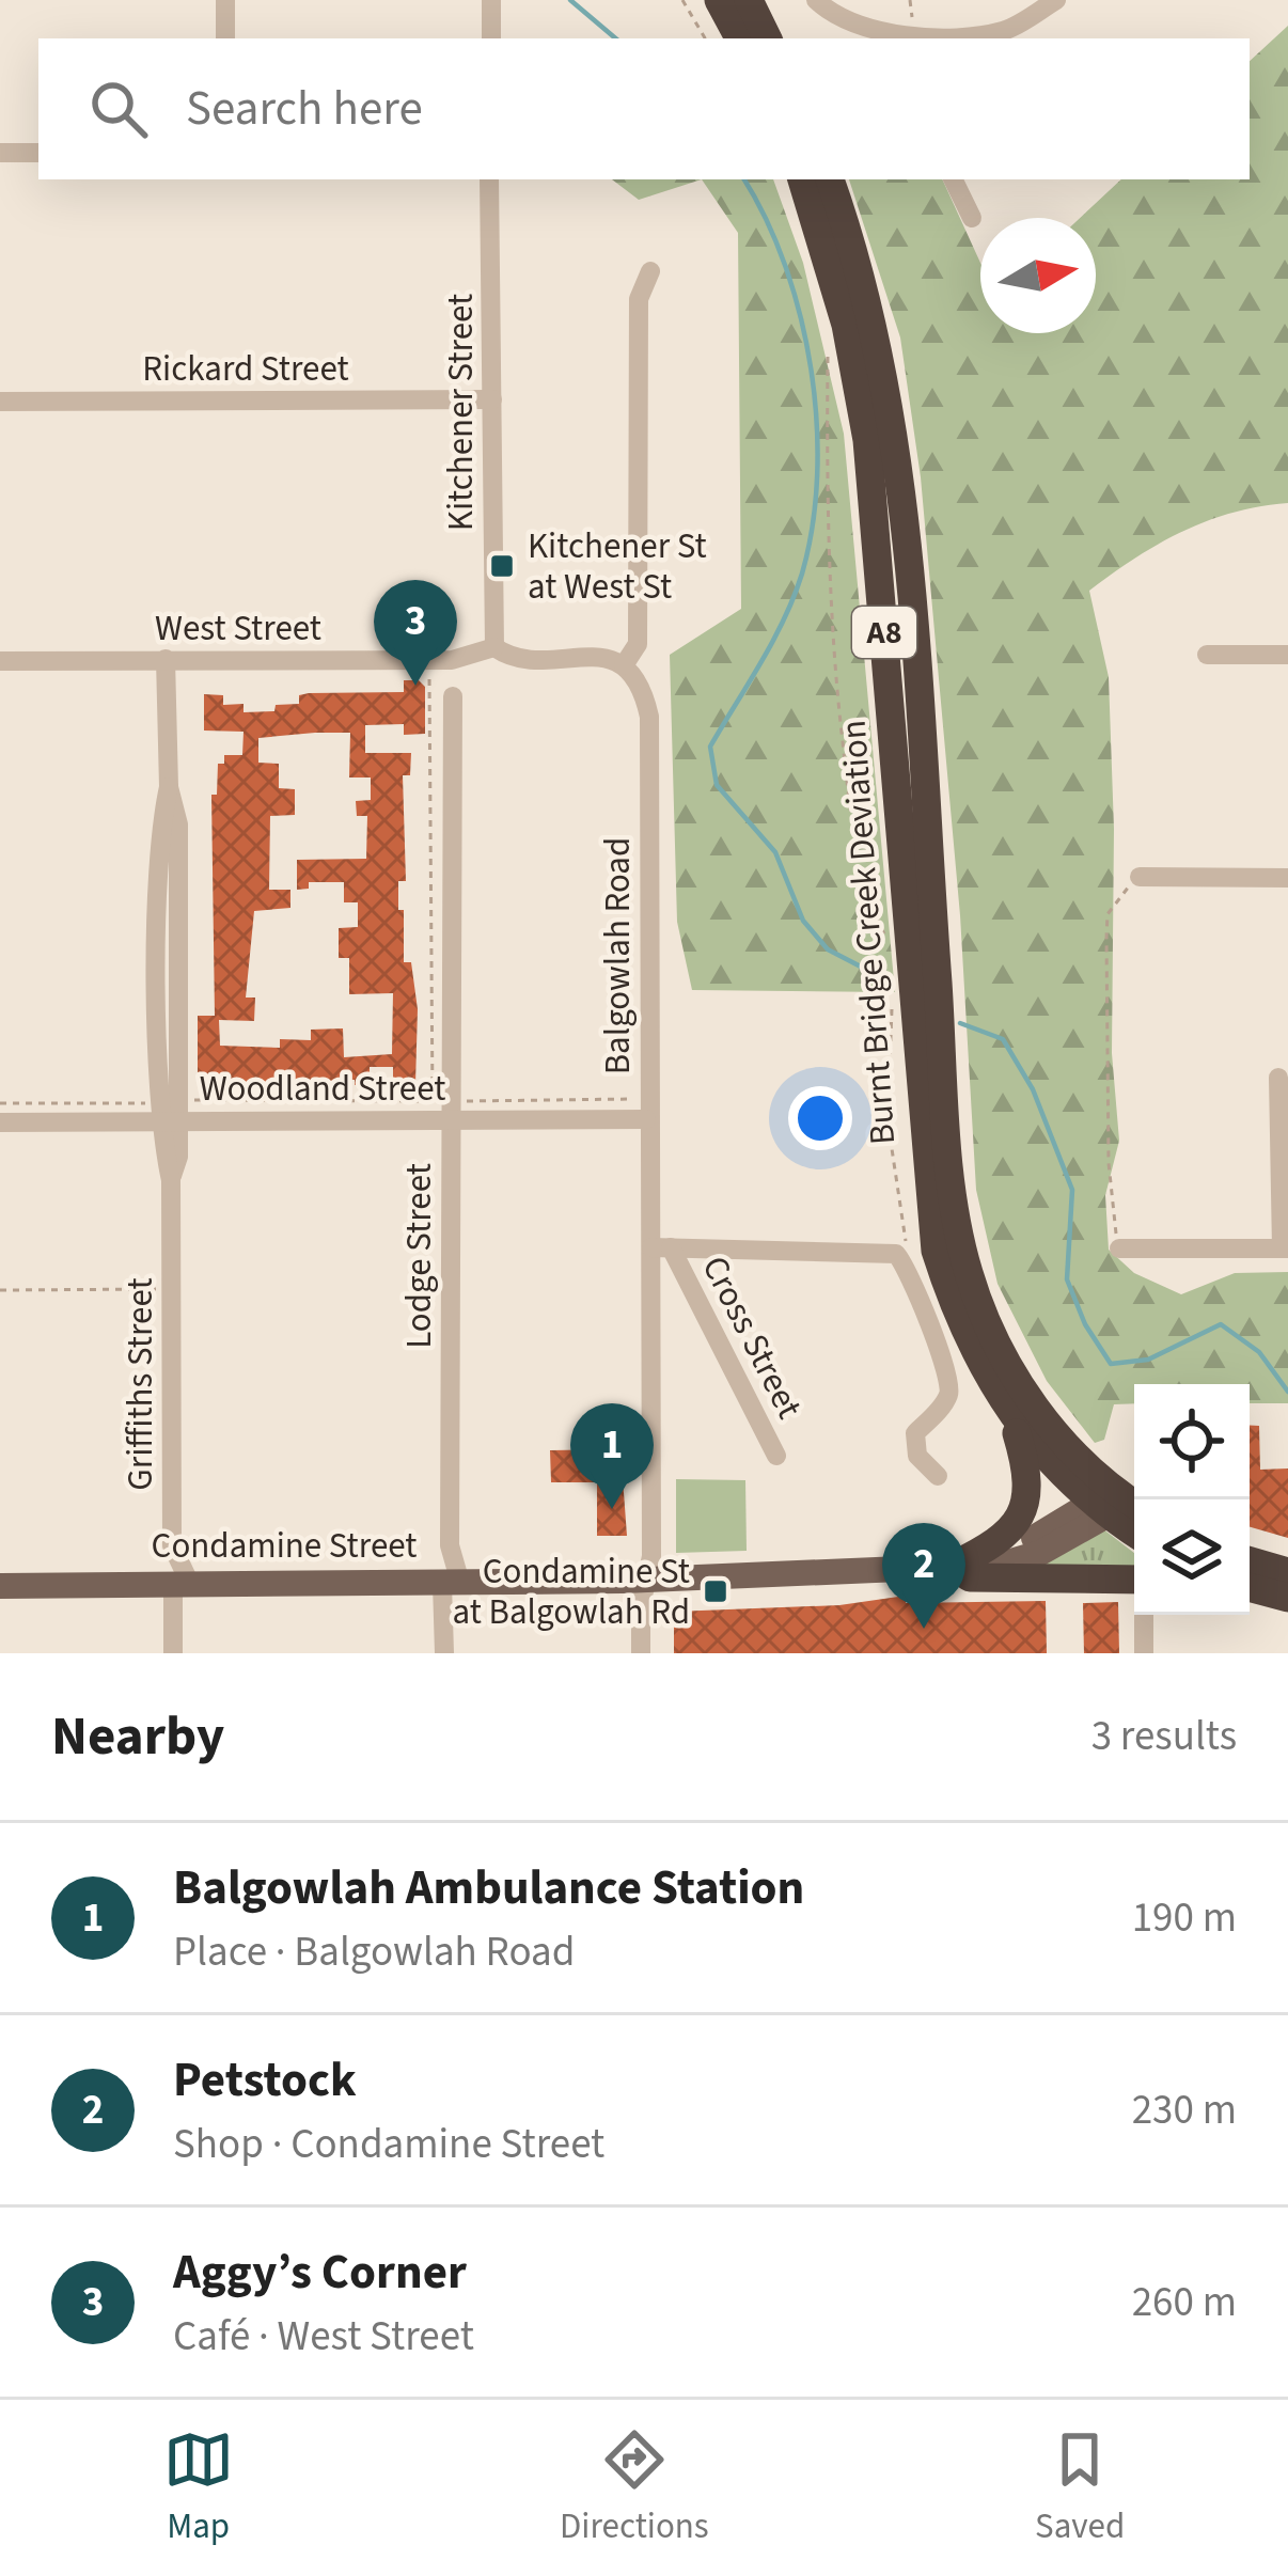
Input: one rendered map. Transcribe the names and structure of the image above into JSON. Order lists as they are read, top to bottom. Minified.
{"streets":{"highway":["A8","Burnt Bridge Creek Deviation"],"main road":["Condamine Street"],"street":["Rickard Street","Kitchener Street","West Street","Balgowlah Road","Woodland Street","Lodge Street","Cross Street","Griffiths Street"]},"crossings":[["Rickard Street","Kitchener Street"],["Kitchener Street","West Street"],["West Street","Balgowlah Road"],["West Street","Griffiths Street"],["A8","Burnt Bridge Creek Deviation"],["A8","Condamine Street"],["Burnt Bridge Creek Deviation","Condamine Street"],["Balgowlah Road","Woodland Street"],["Balgowlah Road","Cross Street"],["Balgowlah Road","Condamine Street"],["Woodland Street","Lodge Street"],["Woodland Street","Griffiths Street"],["Lodge Street","Condamine Street"],["Griffiths Street","Condamine Street"]],"places":{"transit":["Kitchener St at West St","Condamine St at Balgowlah Rd"]},"north":"right","page":{"search":"Search here","pins":["3","1","2"],"heading":["Nearby","3 results"],"list":[{"mark":"1","name":"Balgowlah Ambulance Station","note":"Place · Balgowlah Road","value":"190 m"},{"mark":"2","name":"Petstock","note":"Shop · Condamine Street","value":"230 m"},{"mark":"3","name":"Aggy’s Corner","note":"Café · West Street","value":"260 m"}],"nav":["Map","Directions","Saved"]}}
